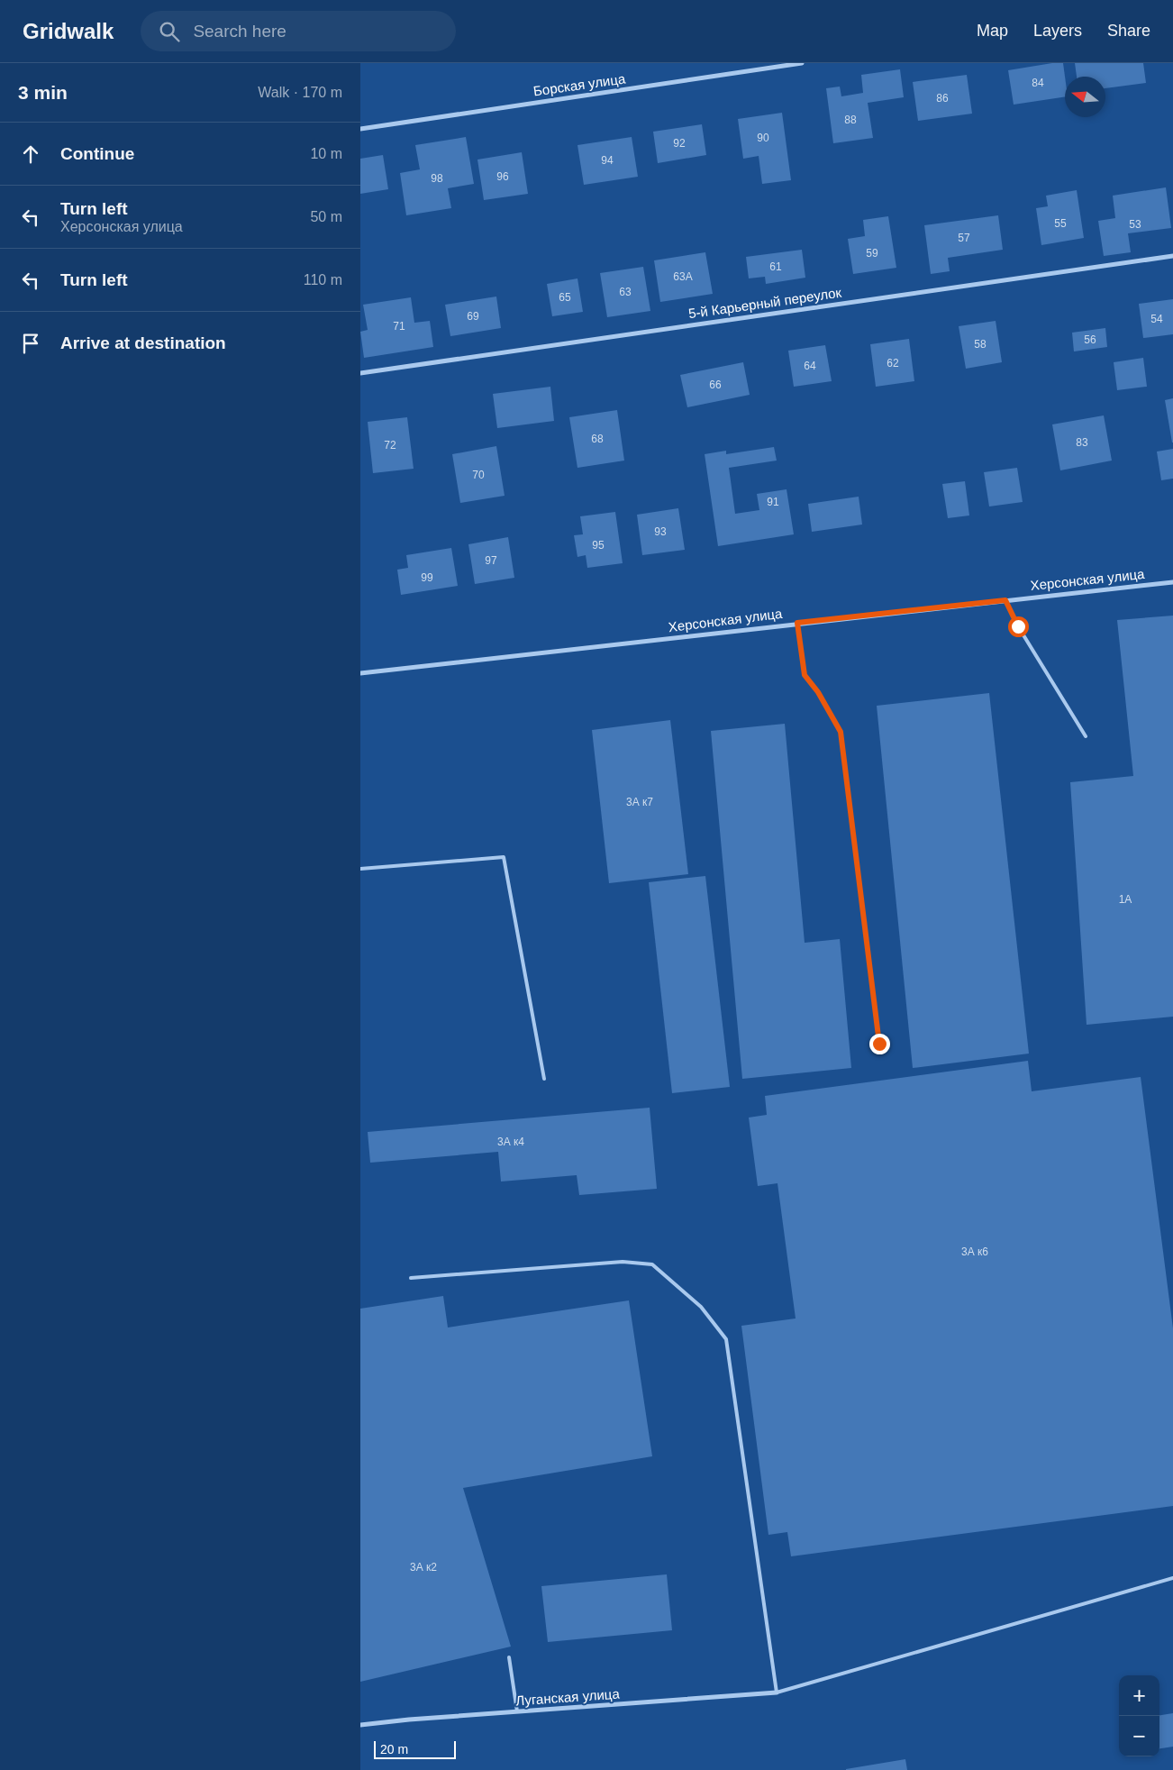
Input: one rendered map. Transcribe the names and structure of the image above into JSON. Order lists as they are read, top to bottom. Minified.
{"streets":{"street":["Борская улица","5-й Карьерный переулок","Херсонская улица","Луганская улица"]},"house_numbers":["84","86","88","90","92","94","96","98","55","53","57","59","61","63А","63","65","69","54","71","56","58","62","64","66","68","83","72","70","91","93","95","97","99","3А к7","1А","3А к4","3А к6","3А к2"],"scale_bar":"20 m","north":"left","page":{"header":"Gridwalk","search":"Search here","nav":["Map","Layers","Share"],"heading":["3 min","Walk · 170 m"],"list":[["Continue","10 m"],["Turn left","Херсонская улица","50 m"],["Turn left","110 m"],"Arrive at destination"],"map_buttons":["+","−"],"scale":"20 m"}}
